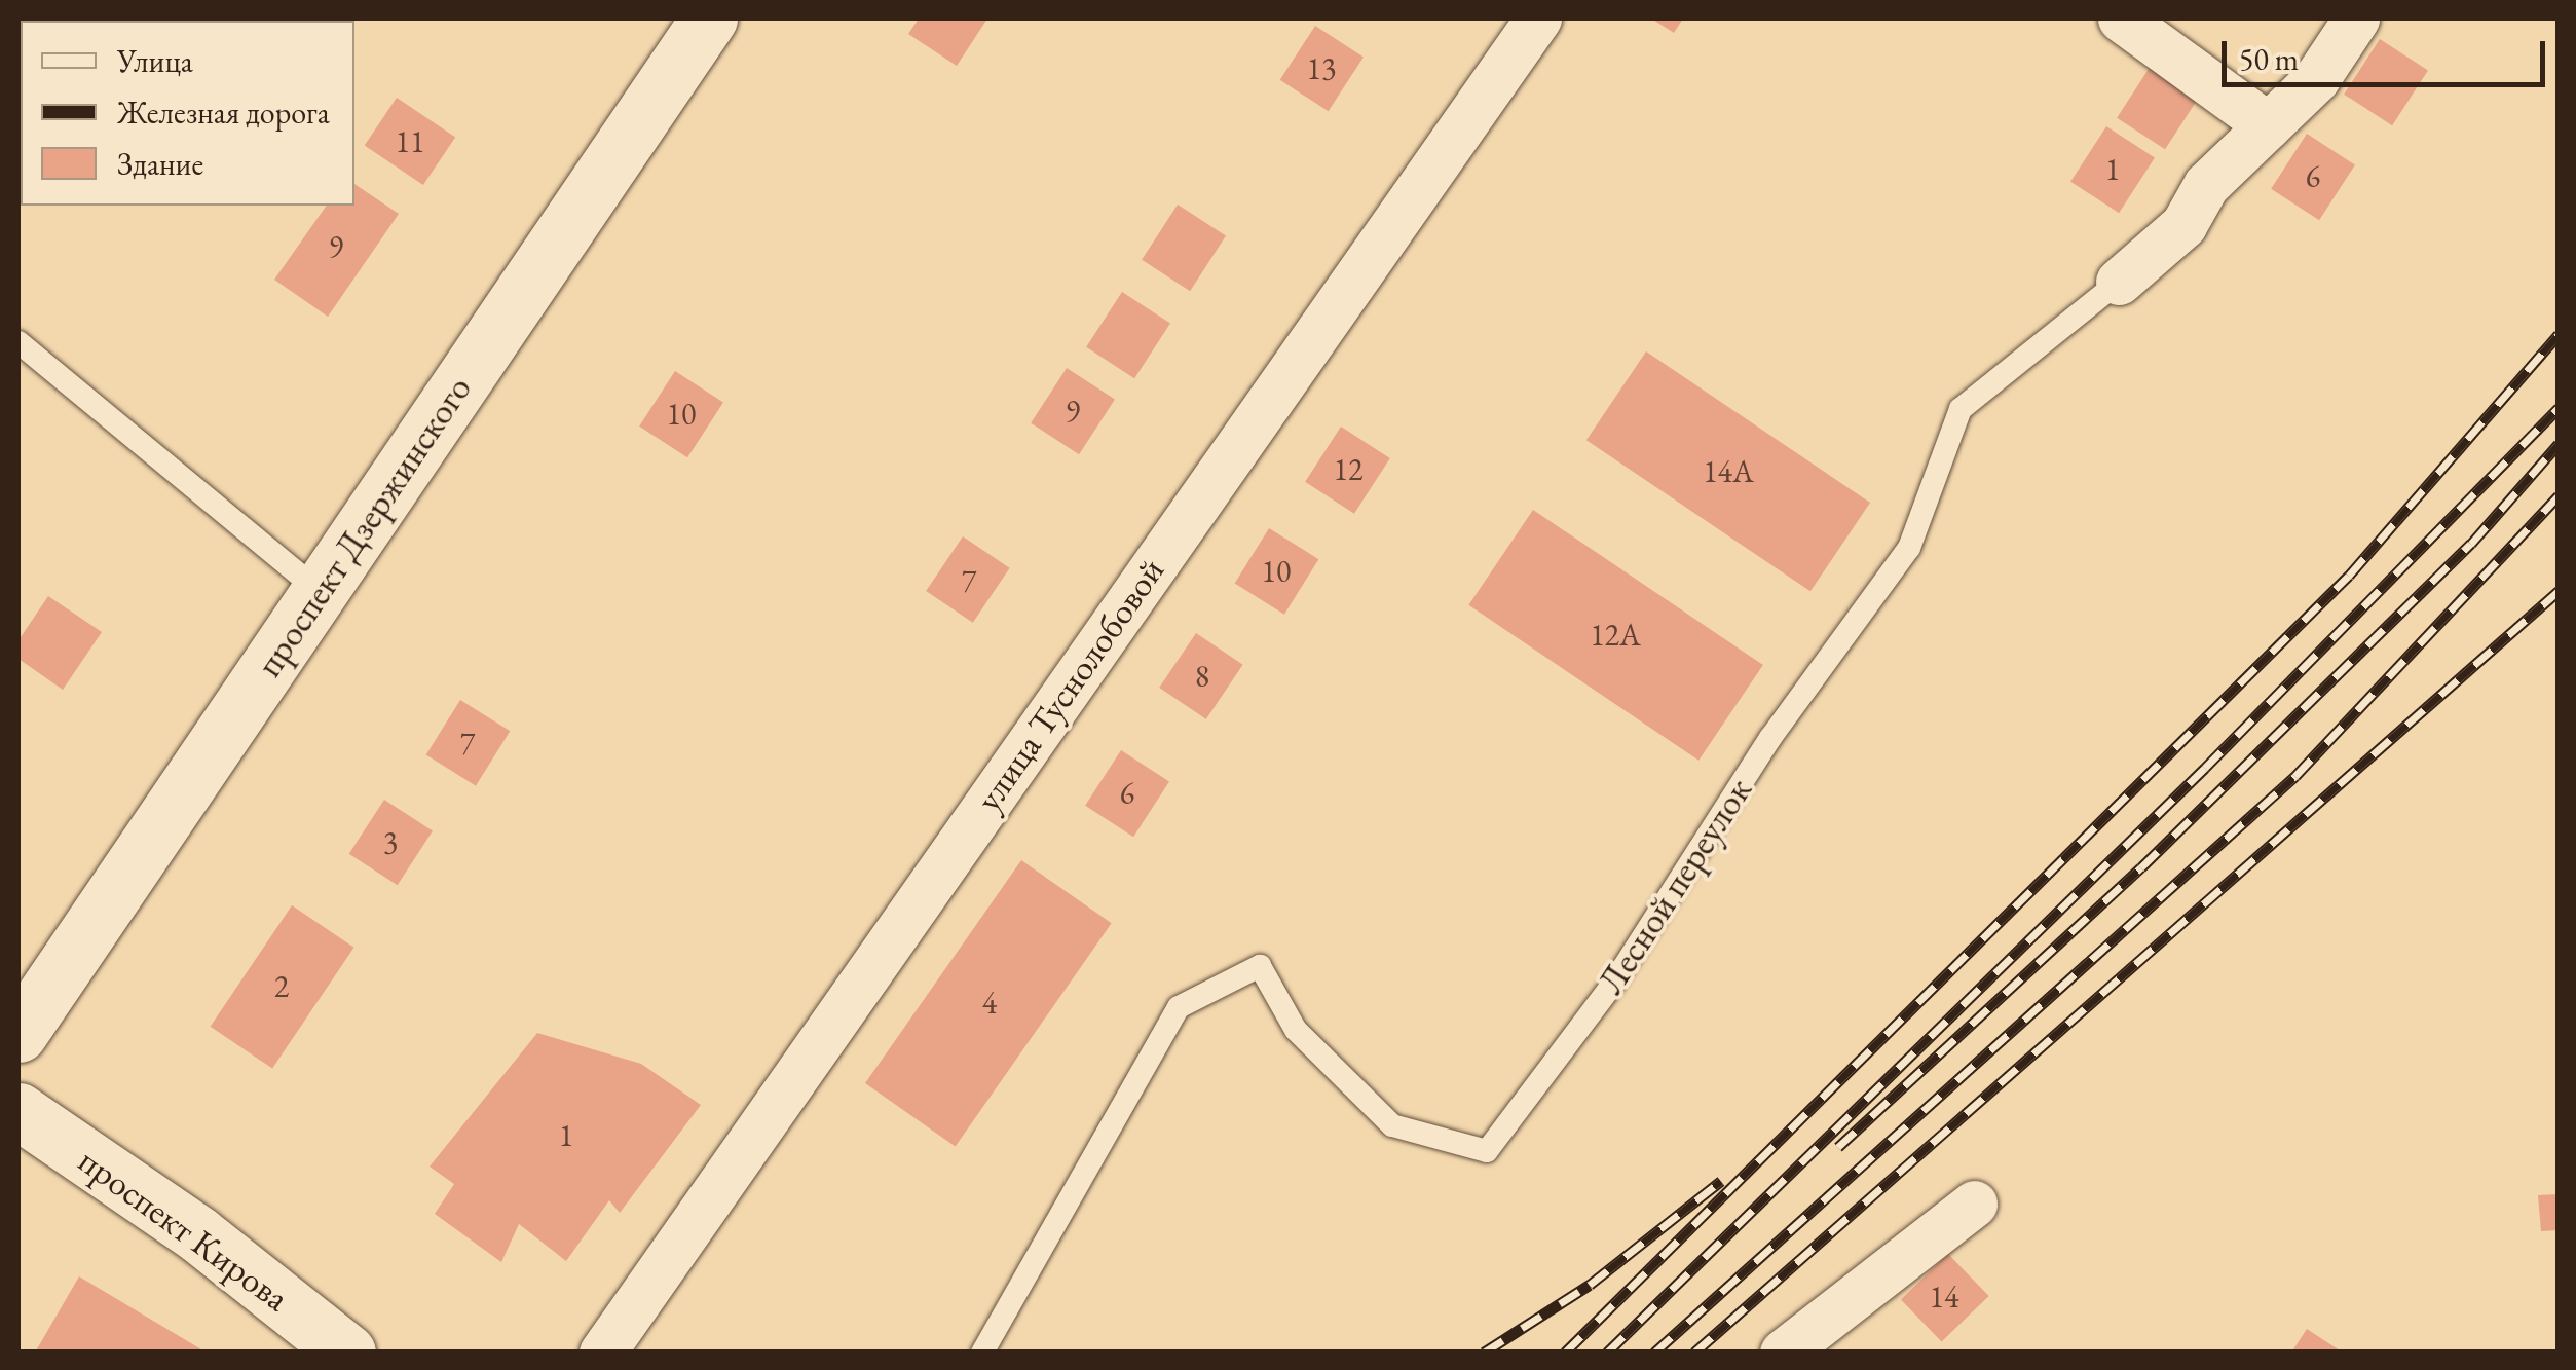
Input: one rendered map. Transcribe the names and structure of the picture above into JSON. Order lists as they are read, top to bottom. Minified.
{"streets":{"street":["проспект Дзержинского","улица Туснолобовой","Лесной переулок","проспект Кирова"]},"house_numbers":["13","11","1","6","9","9","10","12","14А","10","7","12А","8","7","6","3","2","4","1","14"],"legend":["Улица","Железная дорога","Здание"],"scale_bar":"50 m"}
